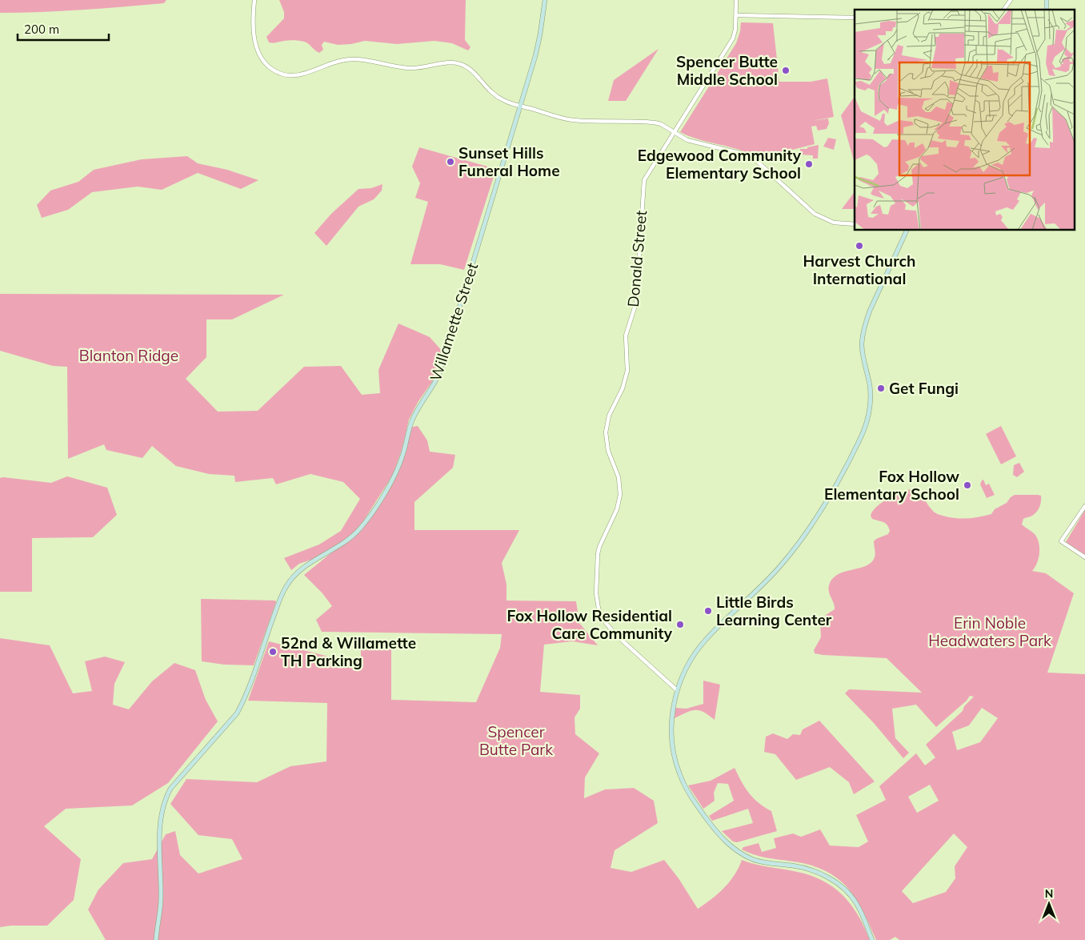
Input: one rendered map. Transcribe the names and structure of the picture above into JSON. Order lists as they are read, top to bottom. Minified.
{"streets":{"main road":["Willamette Street"],"street":["Donald Street"]},"parks":["Blanton Ridge","Erin Noble Headwaters Park","Spencer Butte Park"],"places":["Spencer Butte Middle School","Sunset Hills Funeral Home","Edgewood Community Elementary School","Harvest Church International","Get Fungi","Fox Hollow Elementary School","Little Birds Learning Center","Fox Hollow Residential Care Community","52nd & Willamette TH Parking"],"scale_bar":"200 m","north":"top"}
